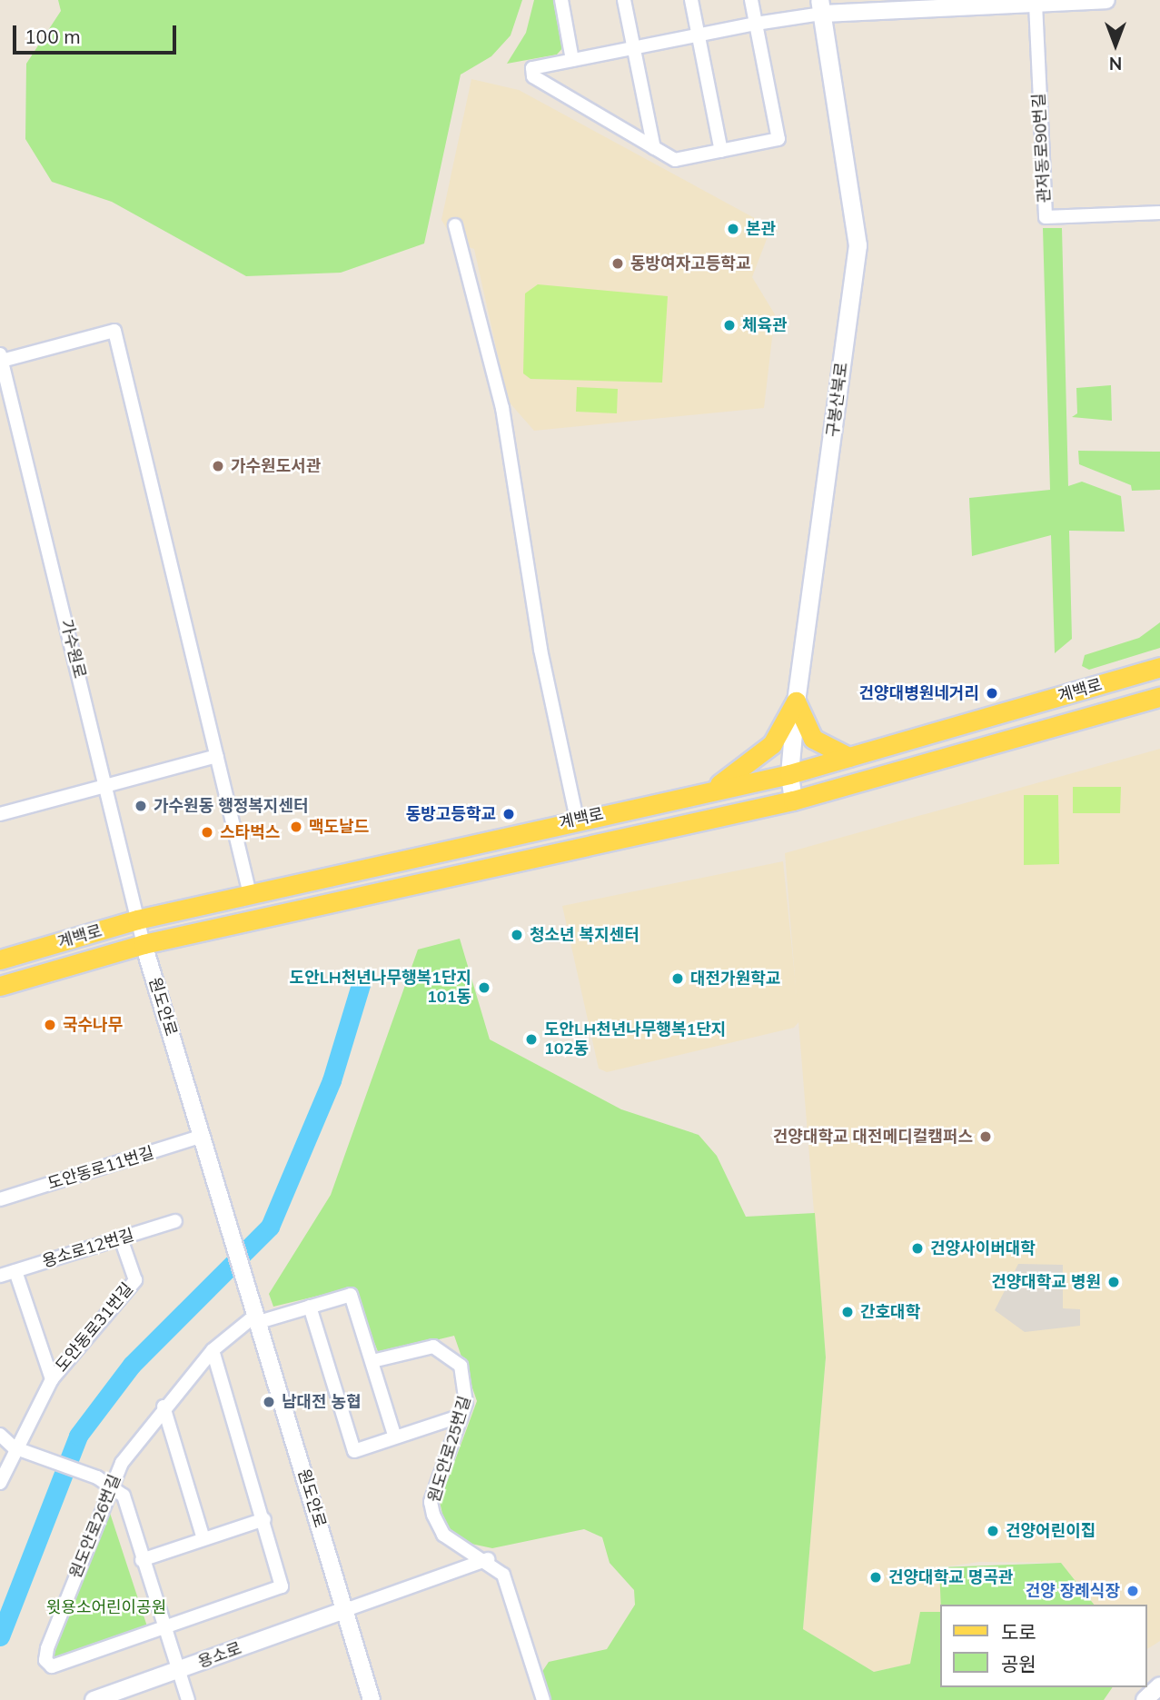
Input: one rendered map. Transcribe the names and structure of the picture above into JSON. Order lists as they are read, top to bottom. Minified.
{"streets":{"main road":["구봉산북로","계백로"],"street":["관저동로90번길","가수원로","원도안로","도안동로11번길","용소로12번길","도안동로31번길","원도안로25번길","원도안로26번길","용소로"]},"crossings":[["구봉산북로","계백로"],["가수원로","계백로"],["가수원로","원도안로"],["계백로","원도안로"],["원도안로","도안동로11번길"],["원도안로","원도안로26번길"],["원도안로","용소로"],["용소로12번길","도안동로31번길"]],"parks":["윗용소어린이공원"],"places":["본관","동방여자고등학교","체육관","가수원도서관","건양대병원네거리","가수원동 행정복지센터","동방고등학교","맥도날드","스타벅스","청소년 복지센터","대전가원학교","도안LH천년나무행복1단지 101동","국수나무","도안LH천년나무행복1단지 102동","건양대학교 대전메디컬캠퍼스","건양사이버대학","건양대학교 병원","간호대학","남대전 농협","건양어린이집","건양대학교 명곡관","건양 장례식장"],"legend":["도로","공원"],"scale_bar":"100 m","north":"bottom"}
